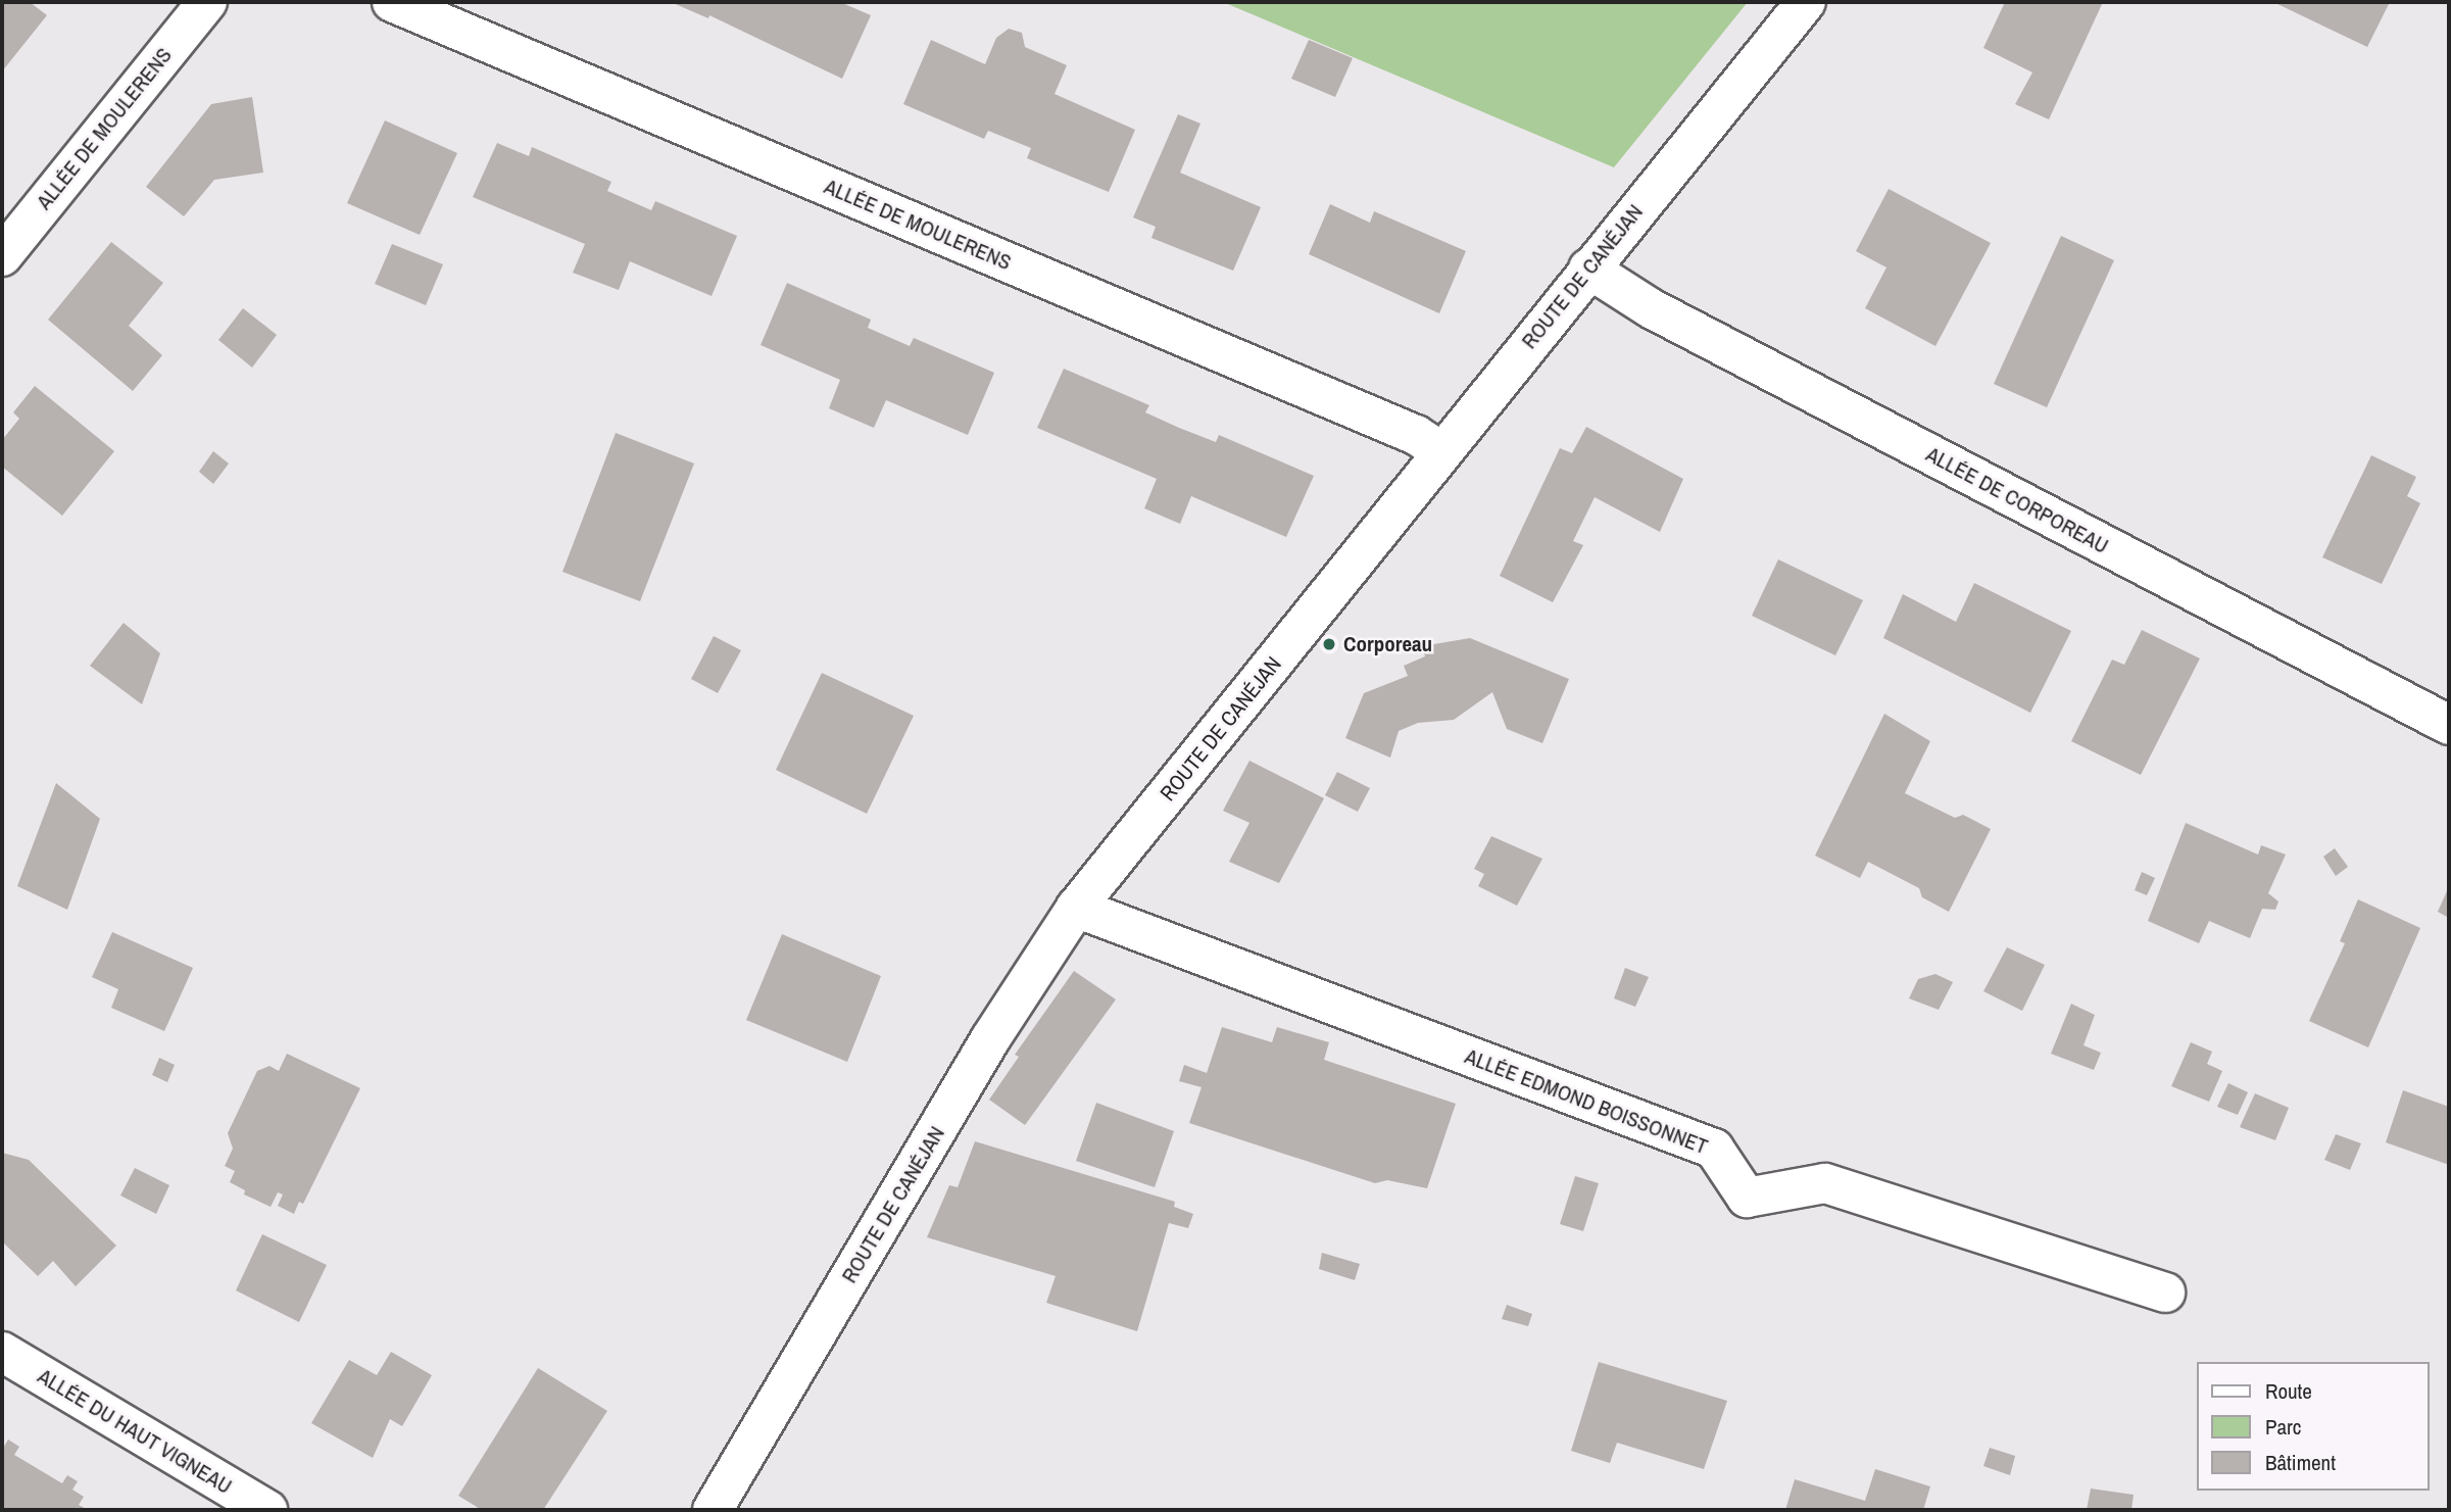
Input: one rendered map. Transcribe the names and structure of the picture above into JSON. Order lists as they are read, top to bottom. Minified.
{"streets":{"street":["ALLÉE DE MOULERENS","ROUTE DE CANÉJAN","ALLÉE DE CORPOREAU","ALLÉE EDMOND BOISSONNET","ALLÉE DU HAUT VIGNEAU"]},"crossings":[["ALLÉE DE MOULERENS","ROUTE DE CANÉJAN"],["ROUTE DE CANÉJAN","ALLÉE DE CORPOREAU"],["ROUTE DE CANÉJAN","ALLÉE EDMOND BOISSONNET"]],"places":["Corporeau"],"legend":["Route","Parc","Bâtiment"]}
